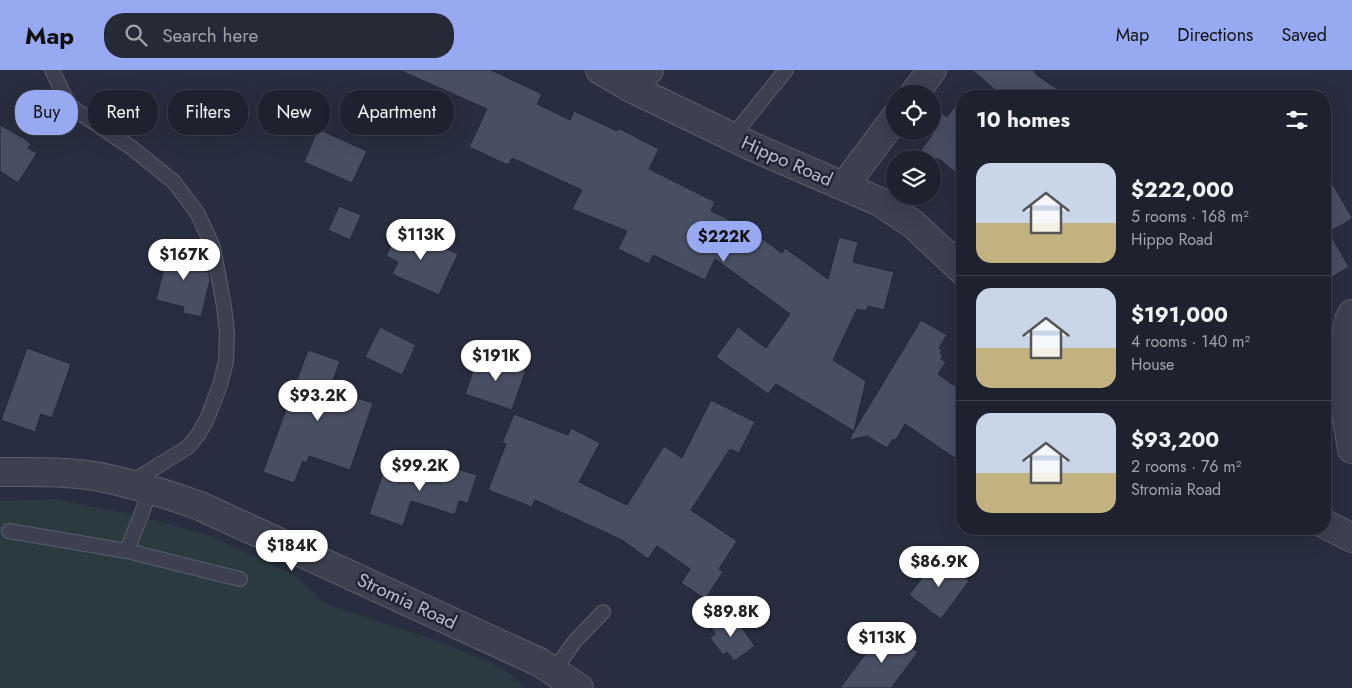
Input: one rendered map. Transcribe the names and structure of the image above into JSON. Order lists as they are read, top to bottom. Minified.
{"streets":{"street":["Hippo Road","Stromia Road"]},"page":{"header":"Map","search":"Search here","nav":["Map","Directions","Saved"],"chip":["Buy","Rent","Filters","New","Apartment"],"heading":"10 homes","list":[{"name":"$222,000","note":"5 rooms · 168 m² · Hippo Road"},{"name":"$191,000","note":"4 rooms · 140 m² · House"},{"name":"$93,200","note":"2 rooms · 76 m² · Stromia Road"}],"price":["$113K","$222K","$167K","$191K","$93.2K","$99.2K","$184K","$86.9K","$89.8K","$113K"]}}
